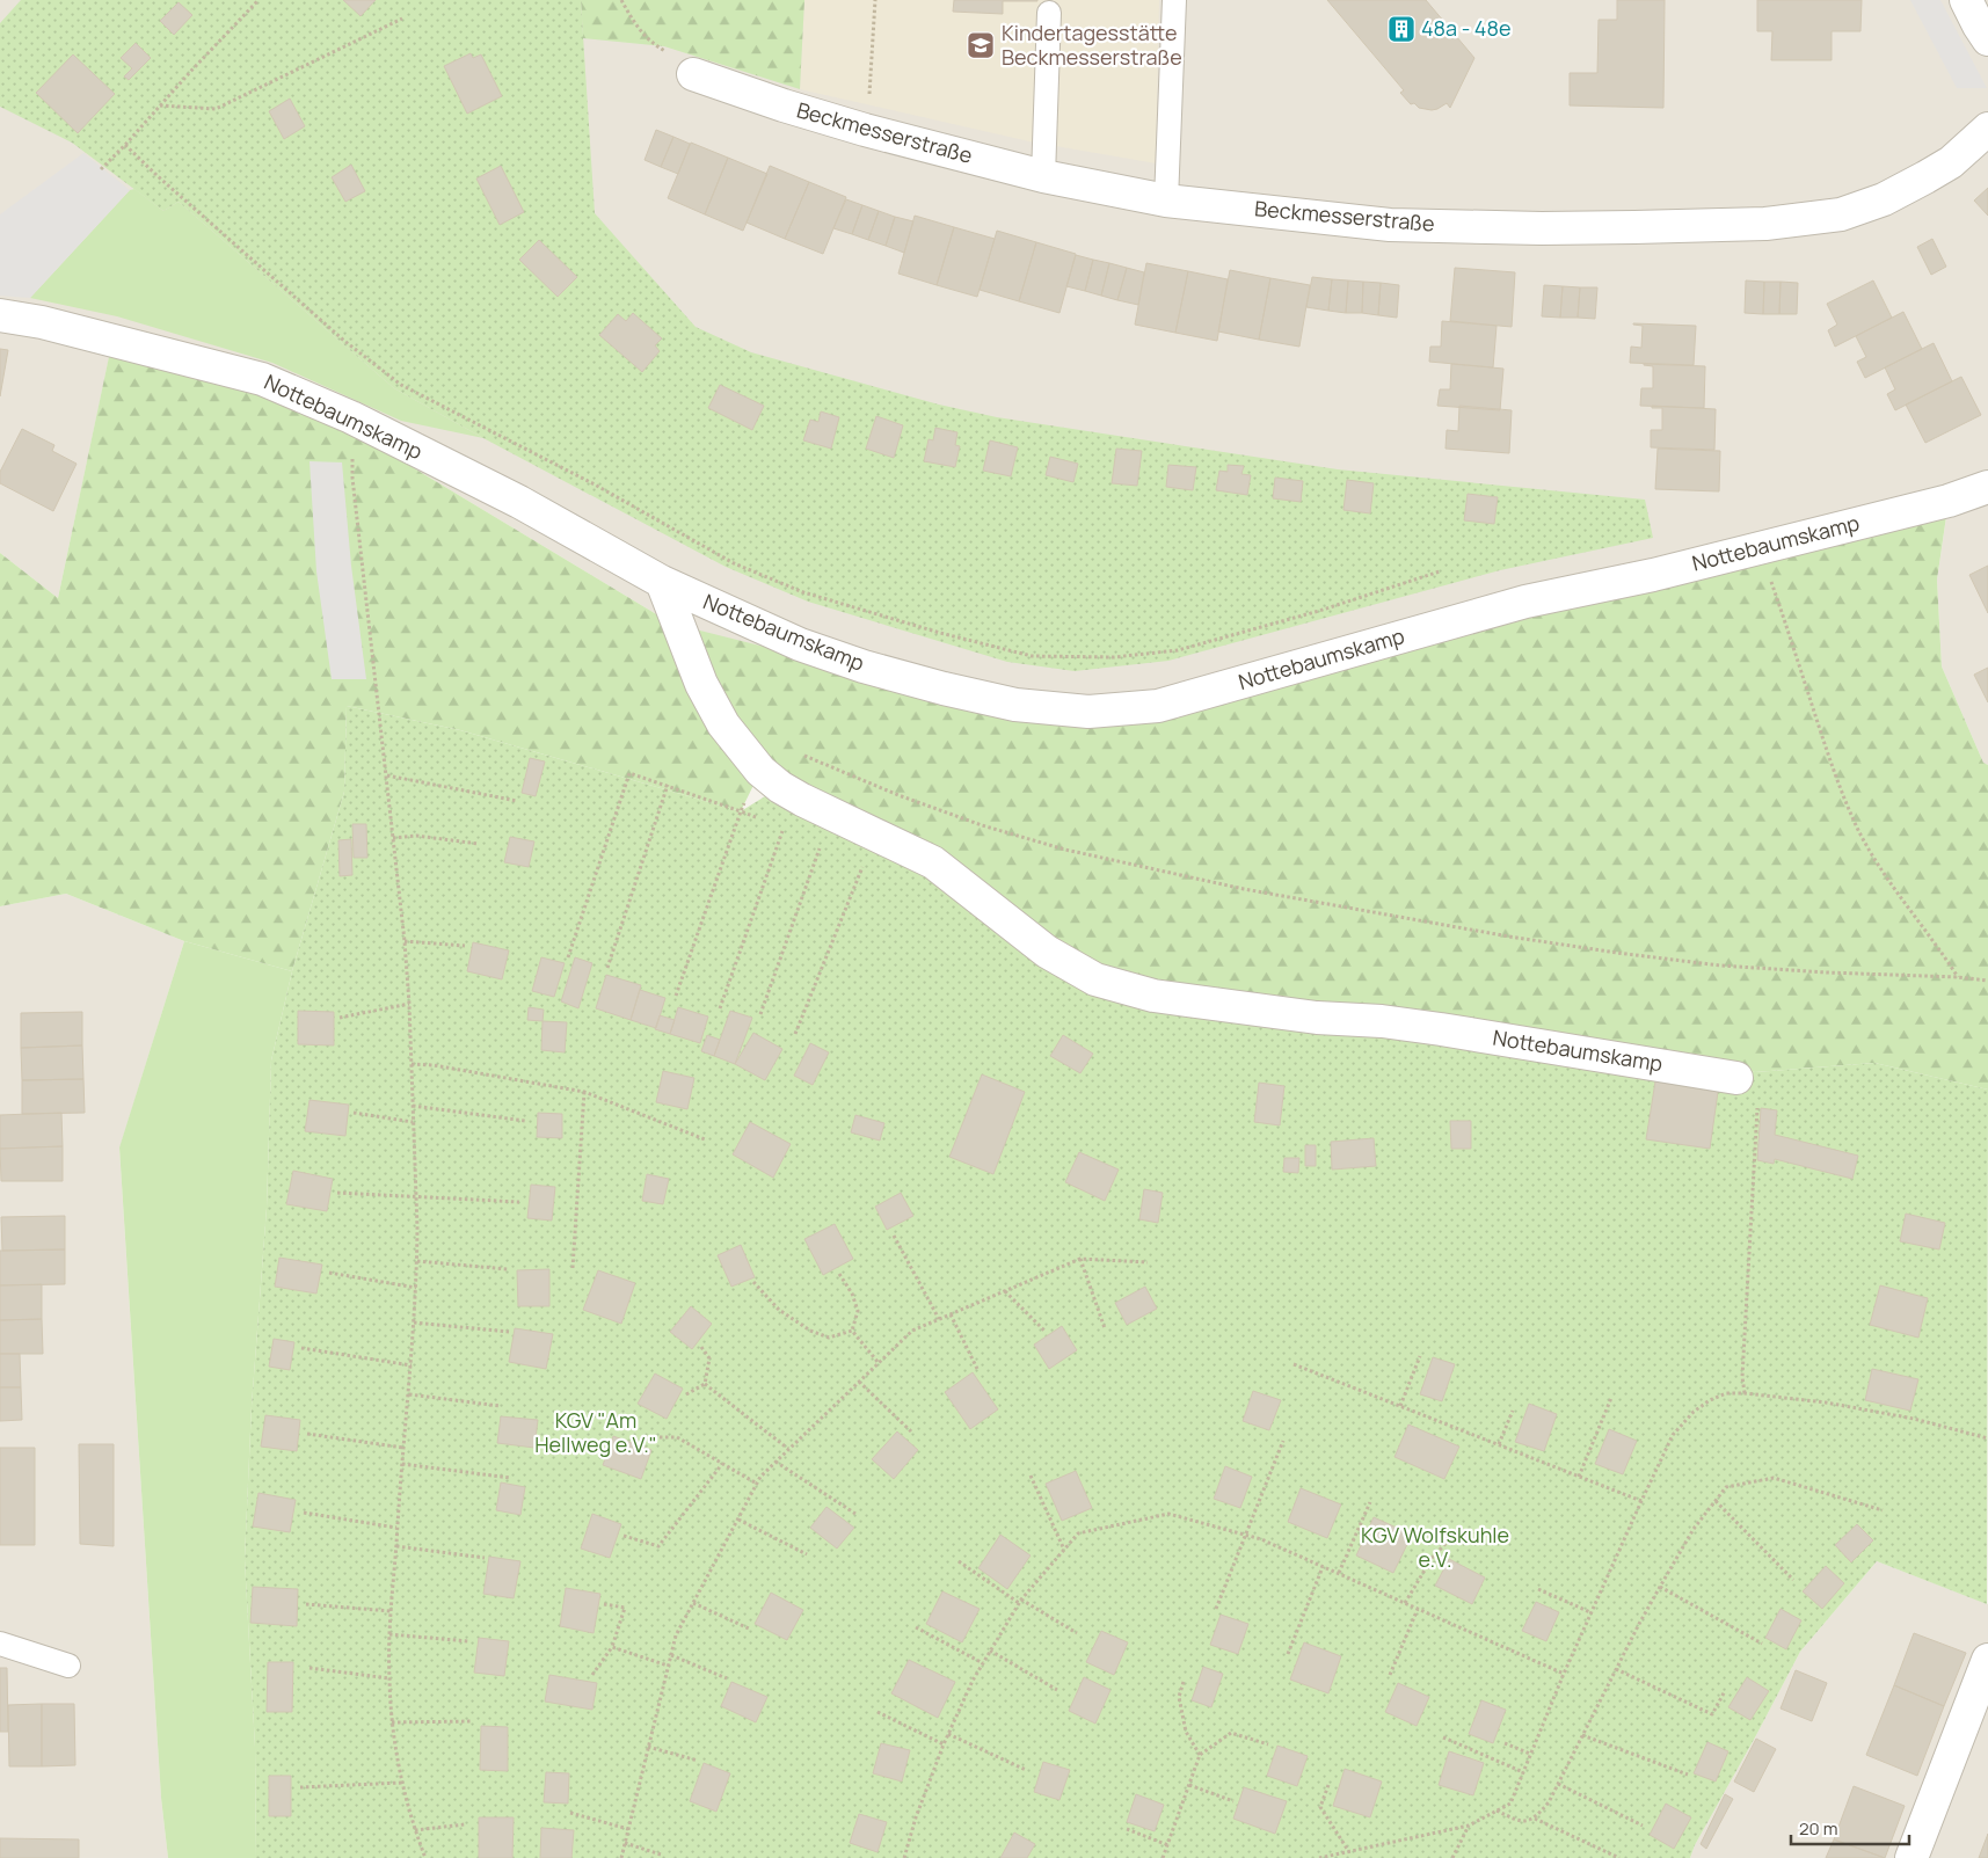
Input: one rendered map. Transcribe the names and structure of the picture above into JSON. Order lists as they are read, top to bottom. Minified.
{"streets":{"street":["Beckmesserstraße","Nottebaumskamp"]},"parks":["KGV \"Am Hellweg e.V.\"","KGV Wolfskuhle e.V."],"places":{"building":["48a - 48e"],"school or university":["Kindertagesstätte Beckmesserstraße"]},"scale_bar":"20 m"}
